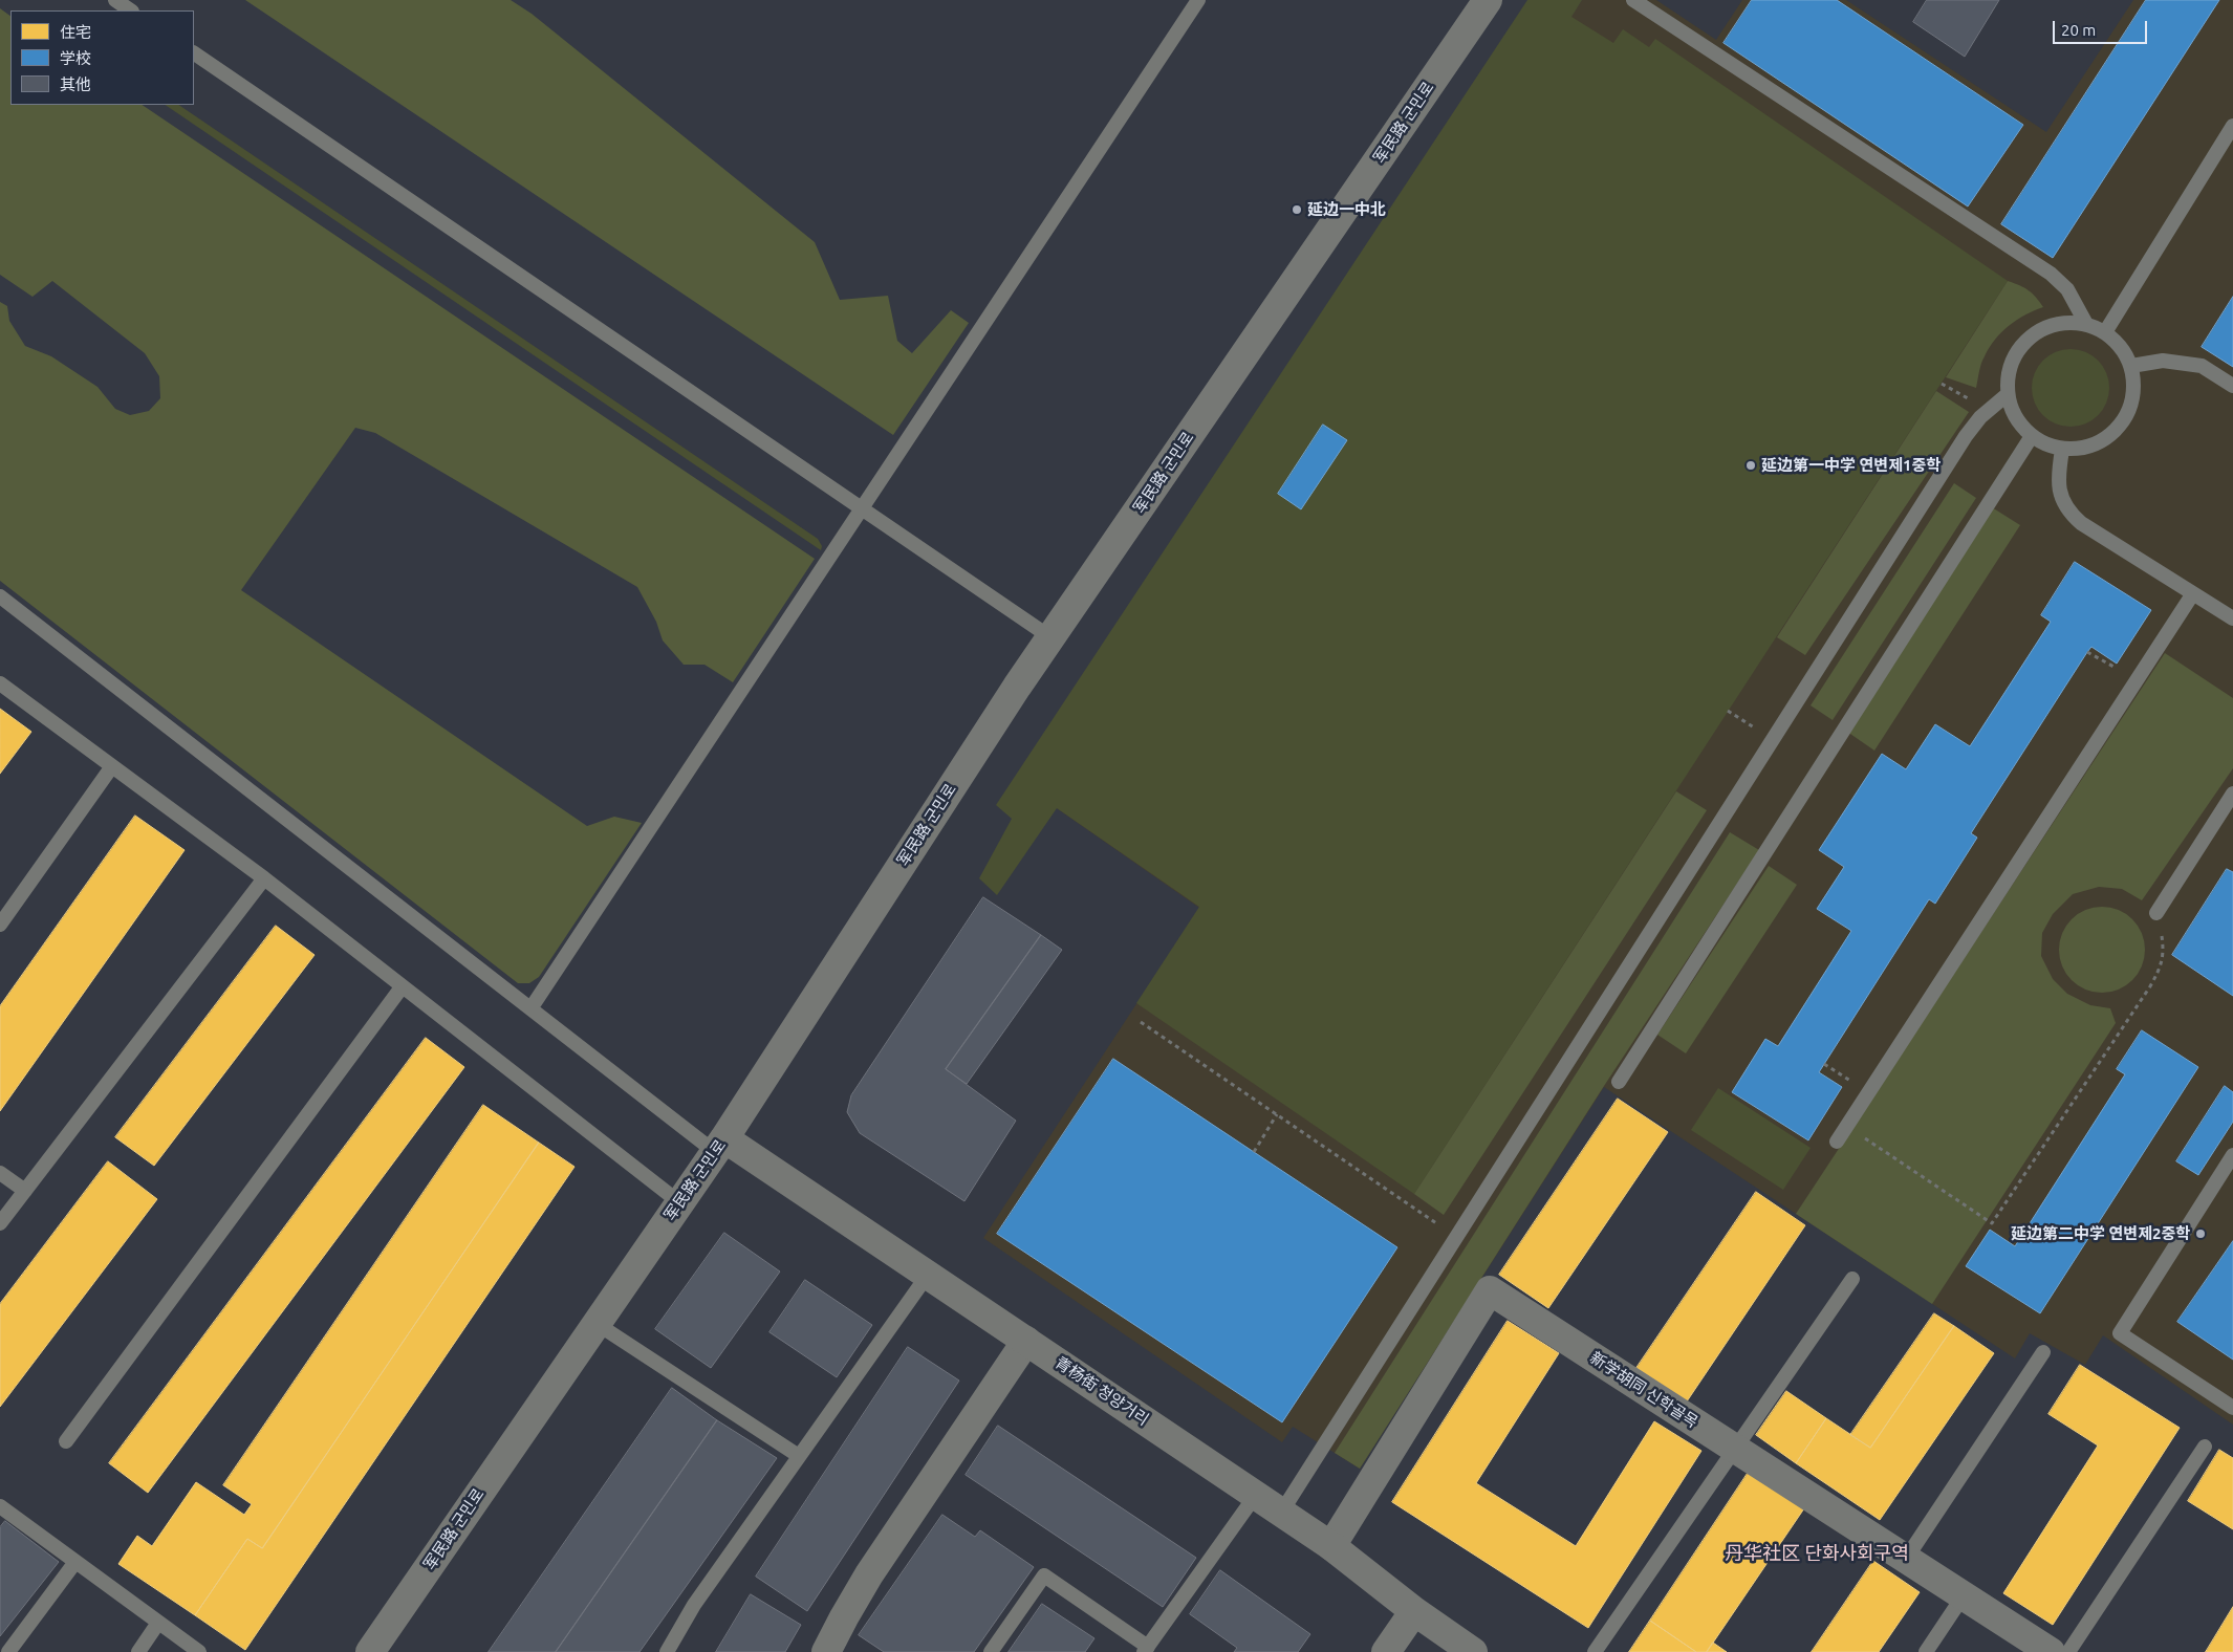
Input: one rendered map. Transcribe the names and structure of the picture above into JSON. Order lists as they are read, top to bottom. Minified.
{"streets":{"street":["军民路 군민로","新学胡同 신학골목","青杨街 청양거리"]},"crossings":[["军民路 군민로","青杨街 청양거리"],["新学胡同 신학골목","青杨街 청양거리"]],"districts":["丹华社区 단화사회구역"],"places":["延边一中北","延边第一中学 연변제1중학","延边第二中学 연변제2중학"],"legend":["住宅","学校","其他"],"scale_bar":"20 m"}
